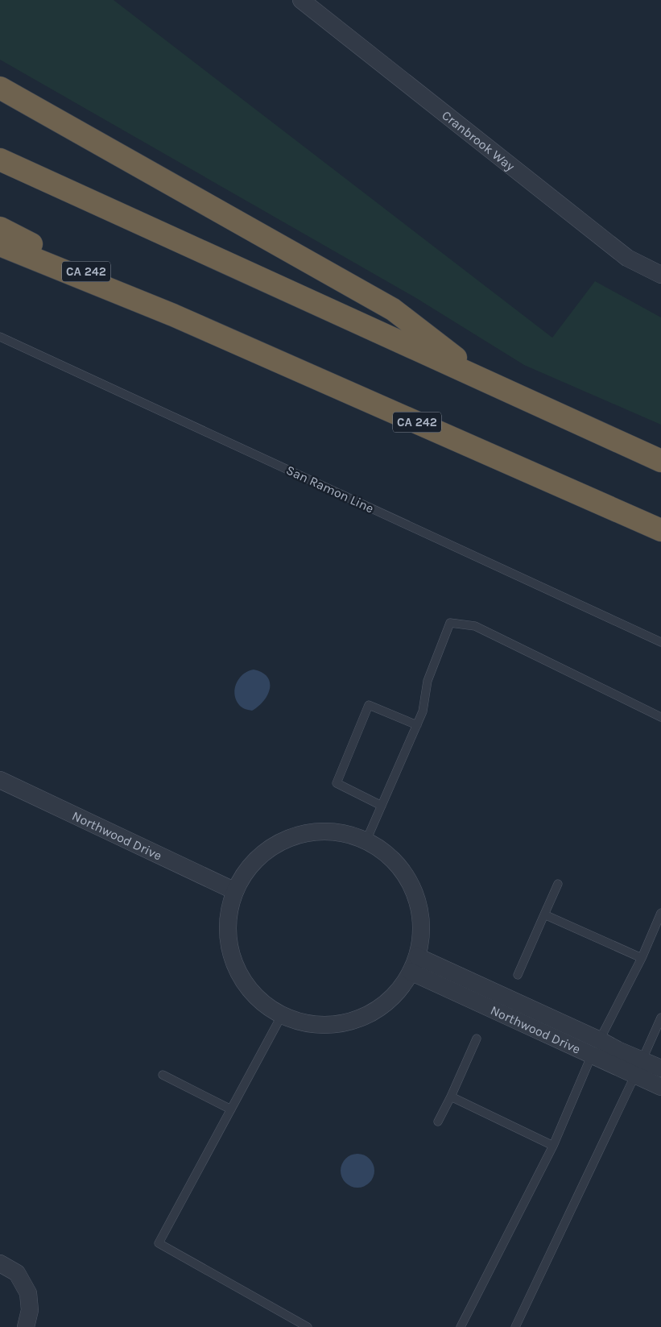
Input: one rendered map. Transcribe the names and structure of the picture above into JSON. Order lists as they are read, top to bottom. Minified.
{"streets":{"highway":["CA 242"],"street":["Cranbrook Way","Northwood Drive"],"lane":["San Ramon Line"]}}
